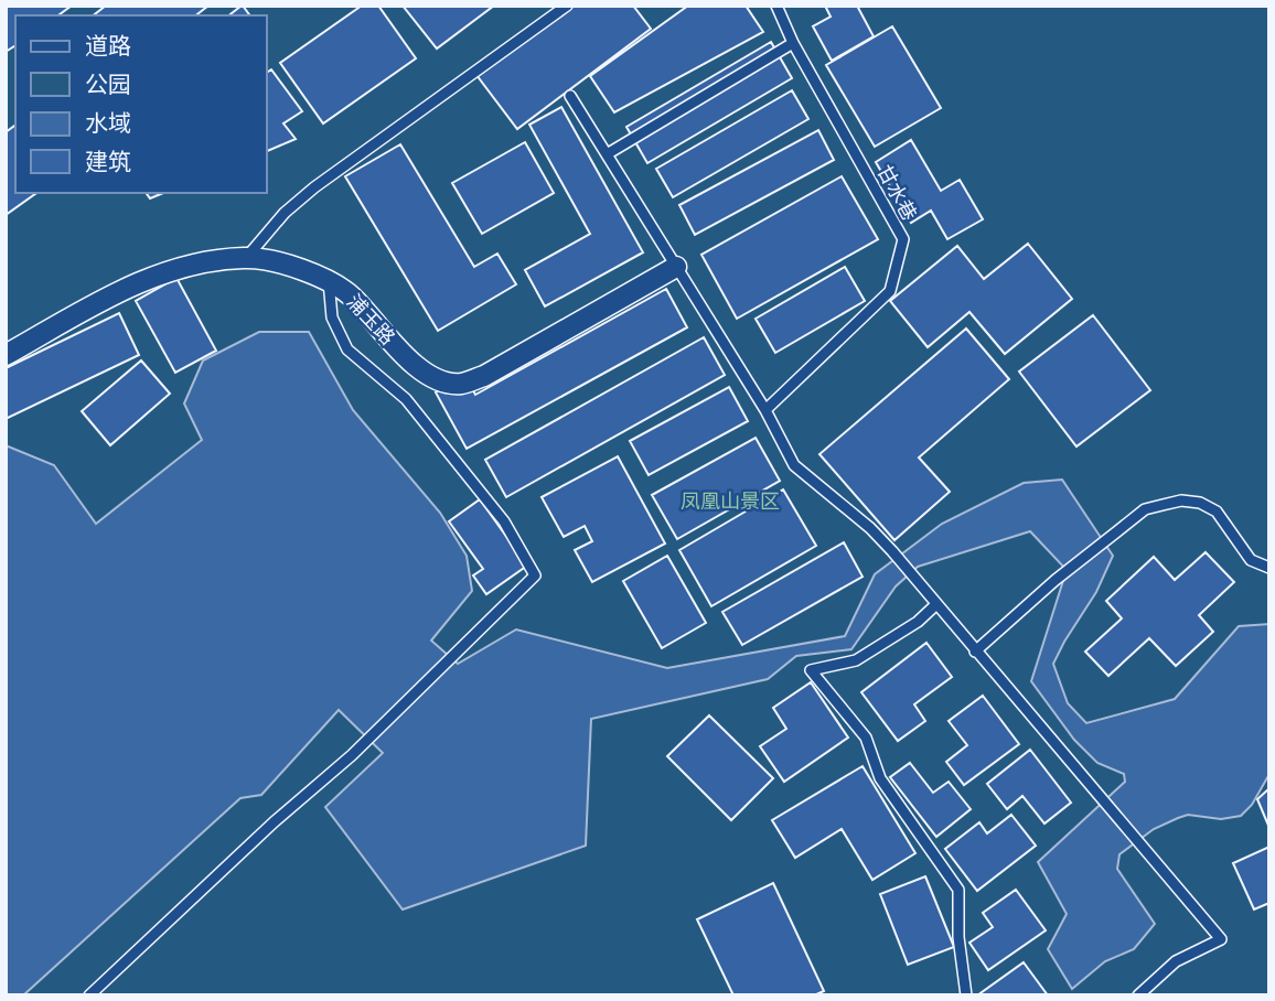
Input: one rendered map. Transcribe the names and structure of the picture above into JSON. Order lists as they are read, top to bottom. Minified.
{"streets":{"street":["浦玉路"],"lane":["甘水巷"]},"parks":["凤凰山景区"],"legend":["道路","公园","水域","建筑"]}
